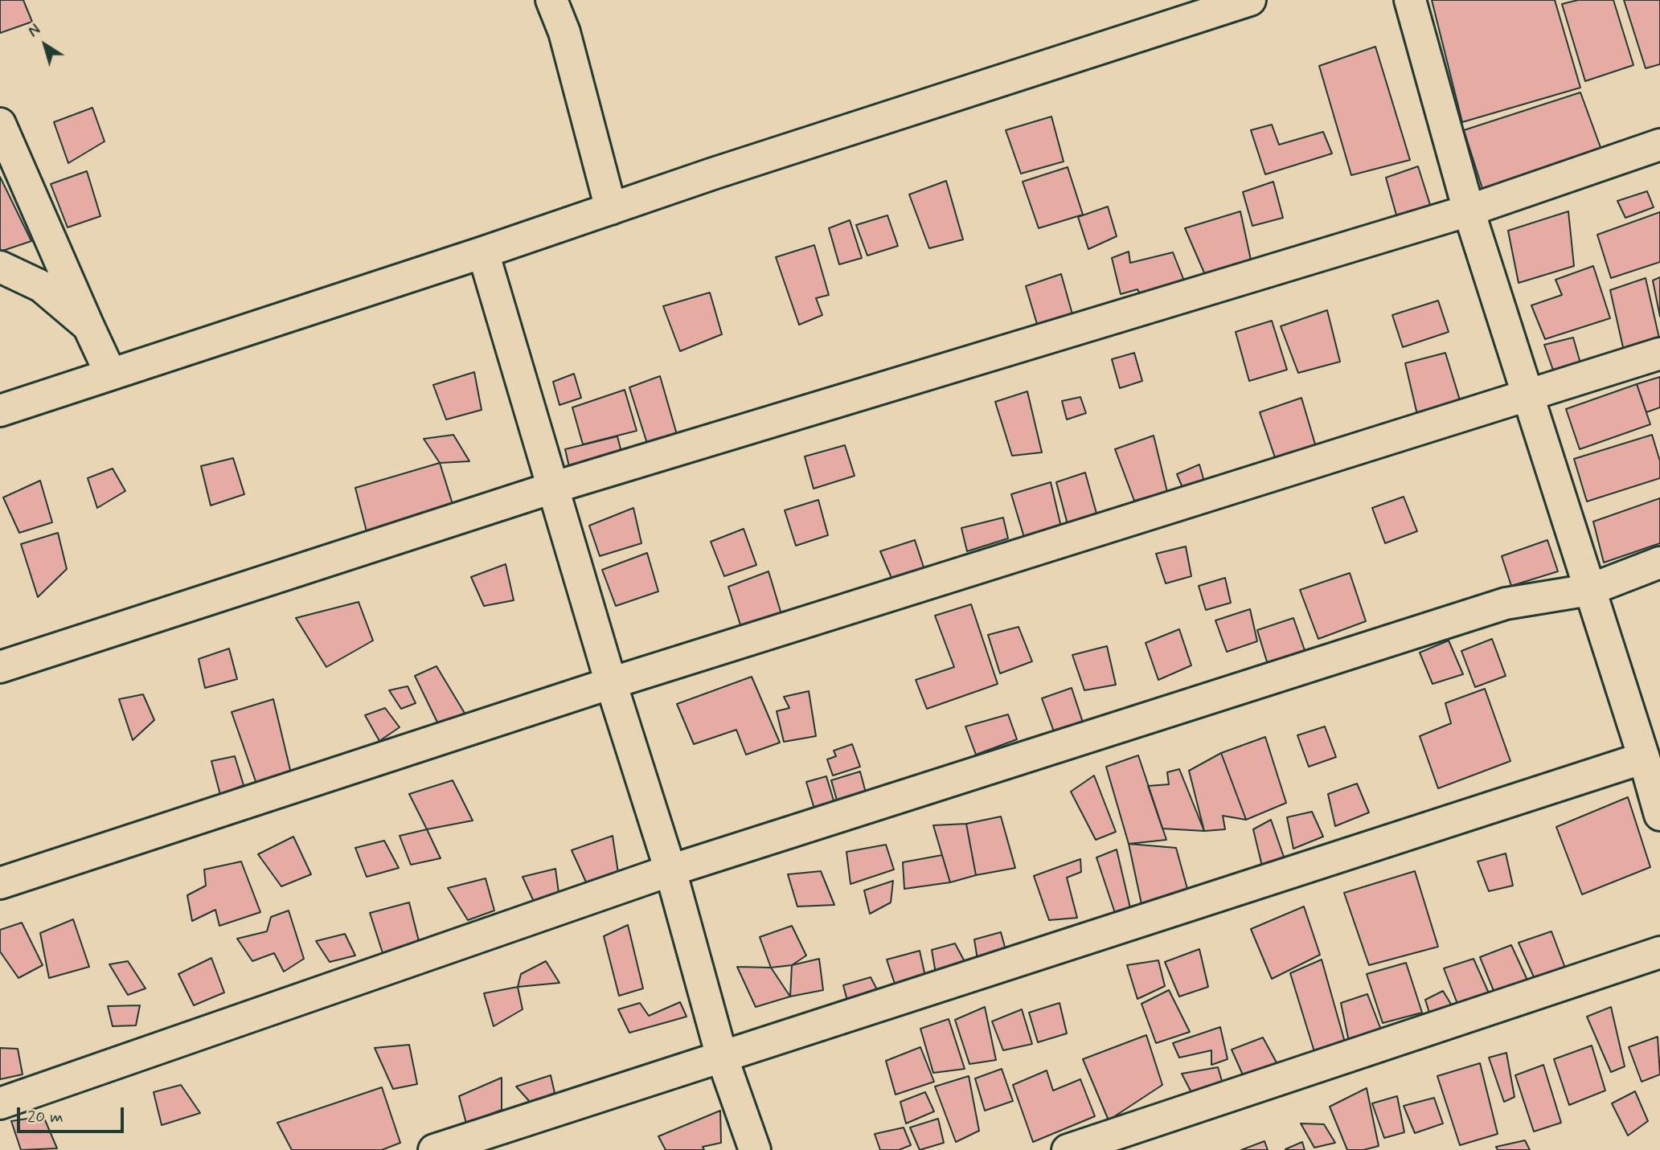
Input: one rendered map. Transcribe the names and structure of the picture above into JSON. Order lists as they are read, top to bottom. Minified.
{"scale_bar":"20 m","north":"top left"}
